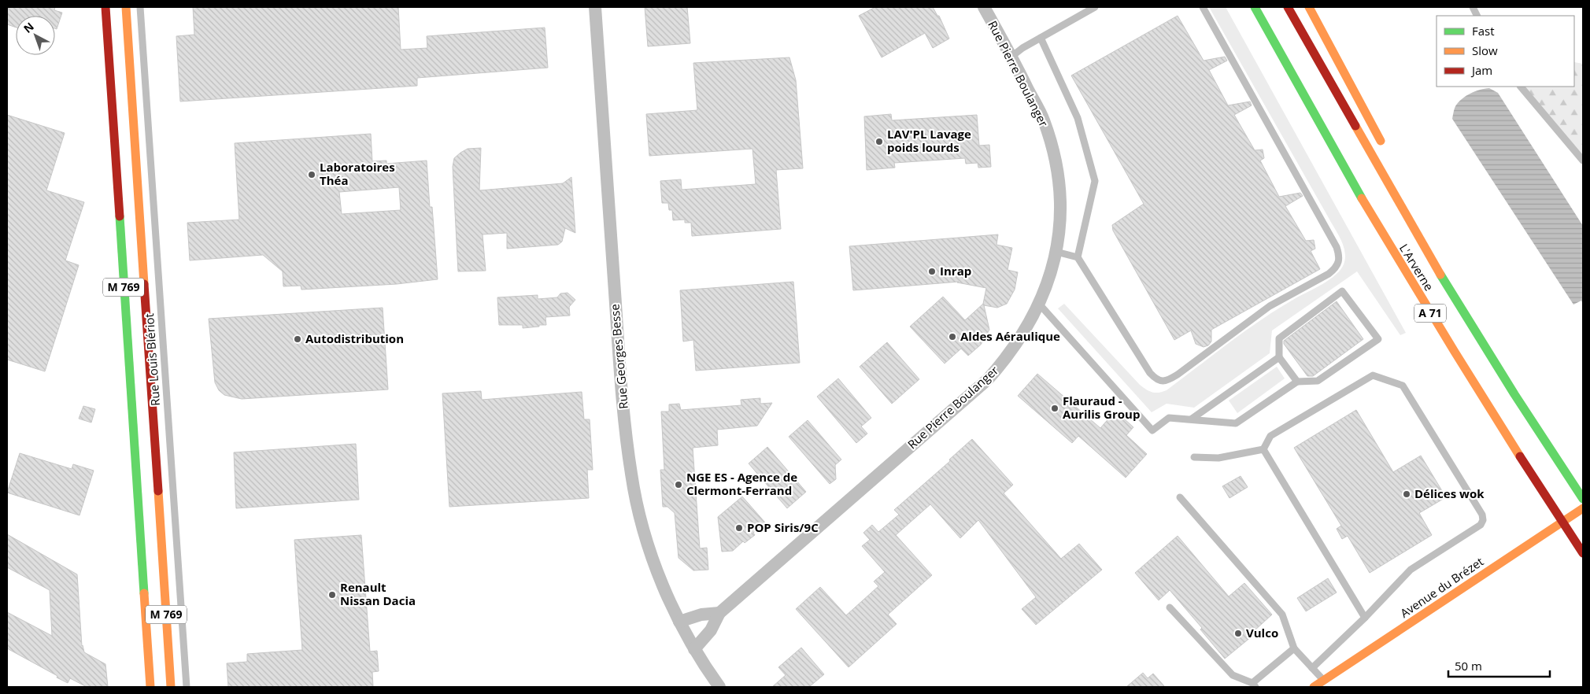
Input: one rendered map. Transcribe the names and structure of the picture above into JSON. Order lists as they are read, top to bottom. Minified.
{"streets":{"main road":["L'Arverne","M 769","A 71","Rue Louis Blériot","Avenue du Brézet"],"street":["Rue Pierre Boulanger","Rue Georges Besse"]},"crossings":[["Rue Pierre Boulanger","Rue Georges Besse"]],"places":["LAV'PL Lavage poids lourds","Laboratoires Théa","Inrap","Aldes Aéraulique","Autodistribution","Flauraud - Aurilis Group","NGE ES - Agence de Clermont-Ferrand","Délices wok","POP Siris/9C","Renault Nissan Dacia","Vulco"],"legend":["Fast","Slow","Jam"],"scale_bar":"50 m","north":"top left"}
